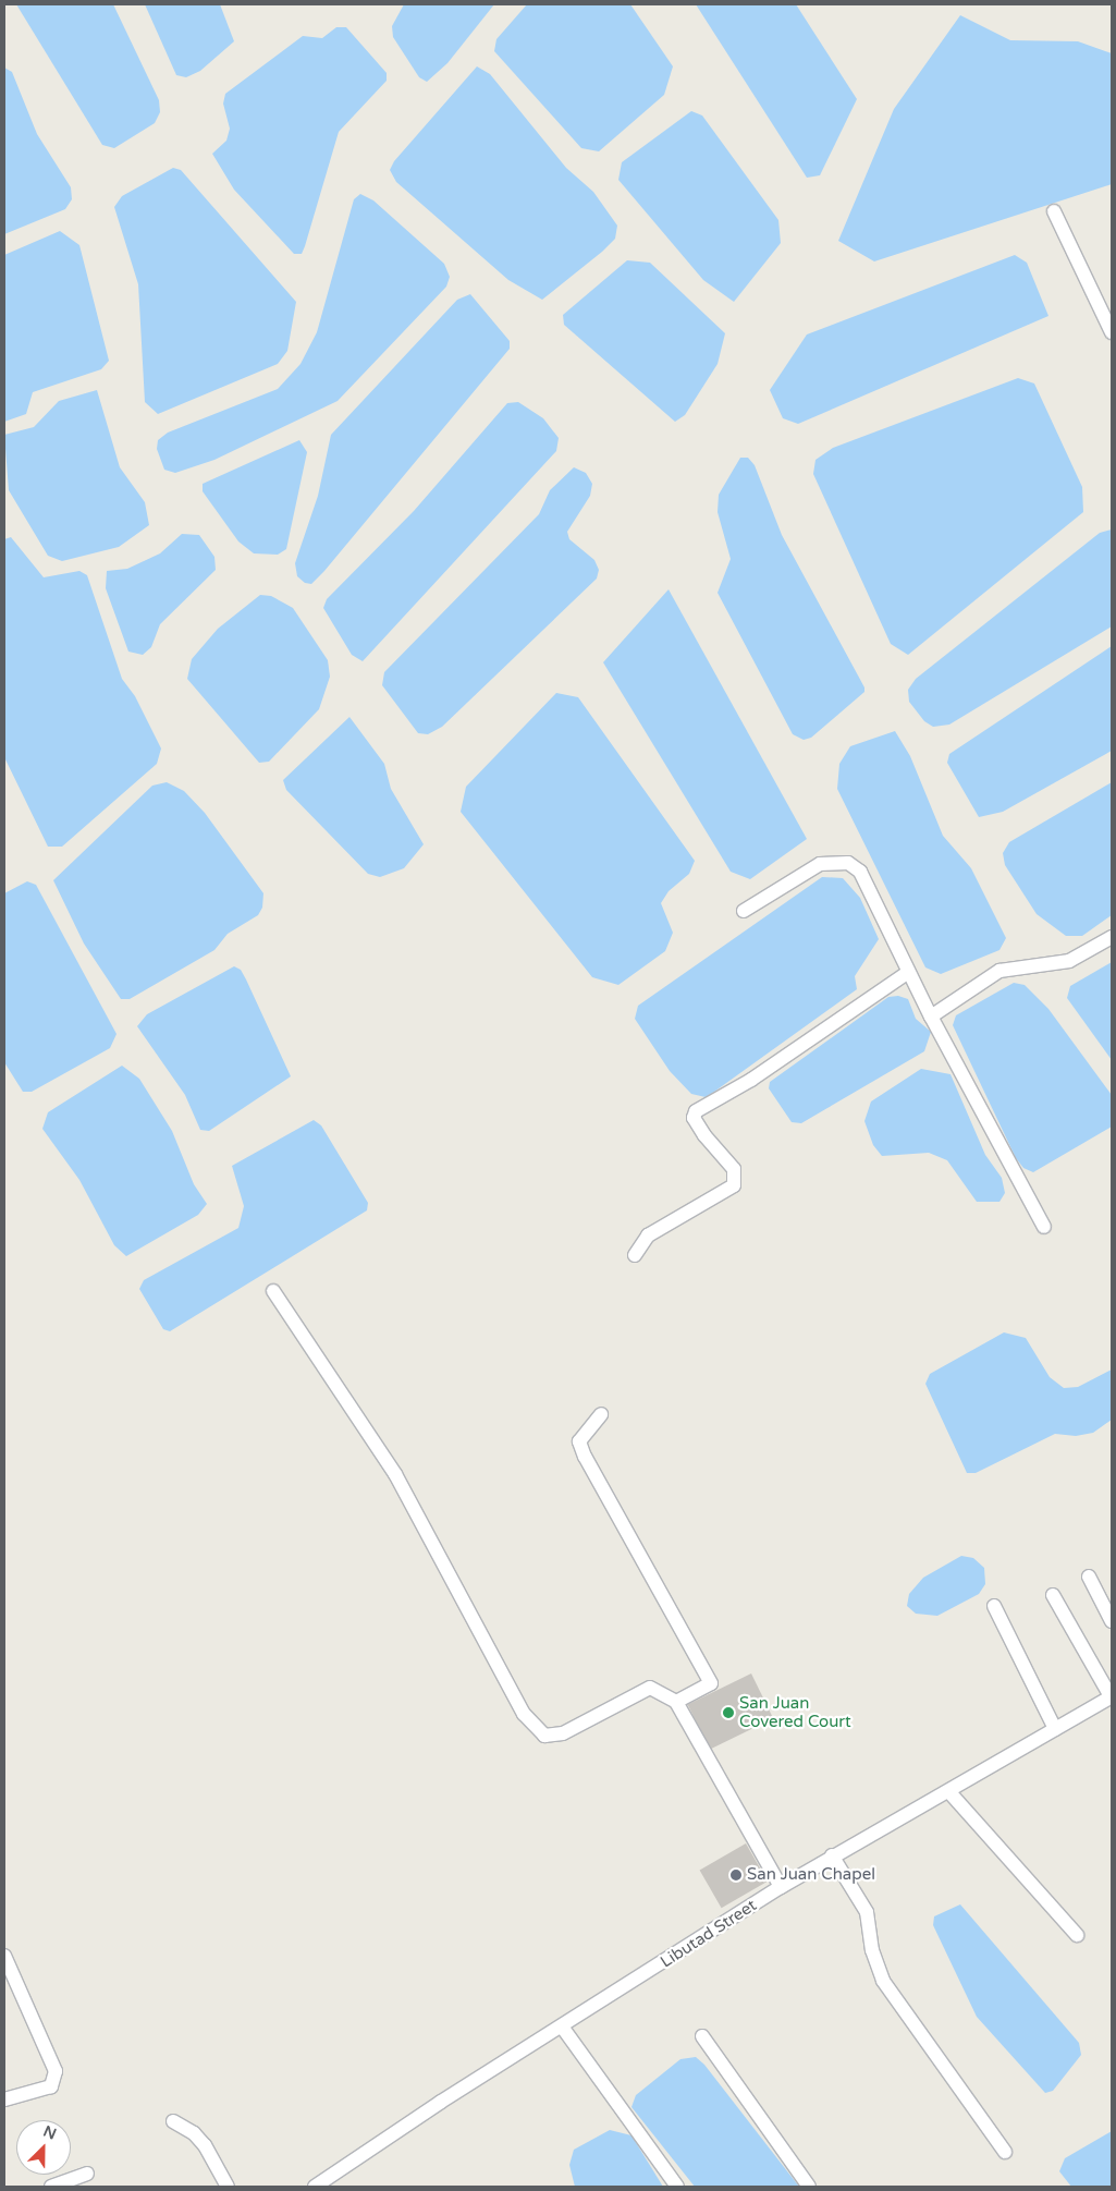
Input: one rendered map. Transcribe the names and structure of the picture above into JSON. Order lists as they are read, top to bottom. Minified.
{"streets":{"street":["Libutad Street"]},"places":["San Juan Covered Court","San Juan Chapel"],"north":"top right"}
